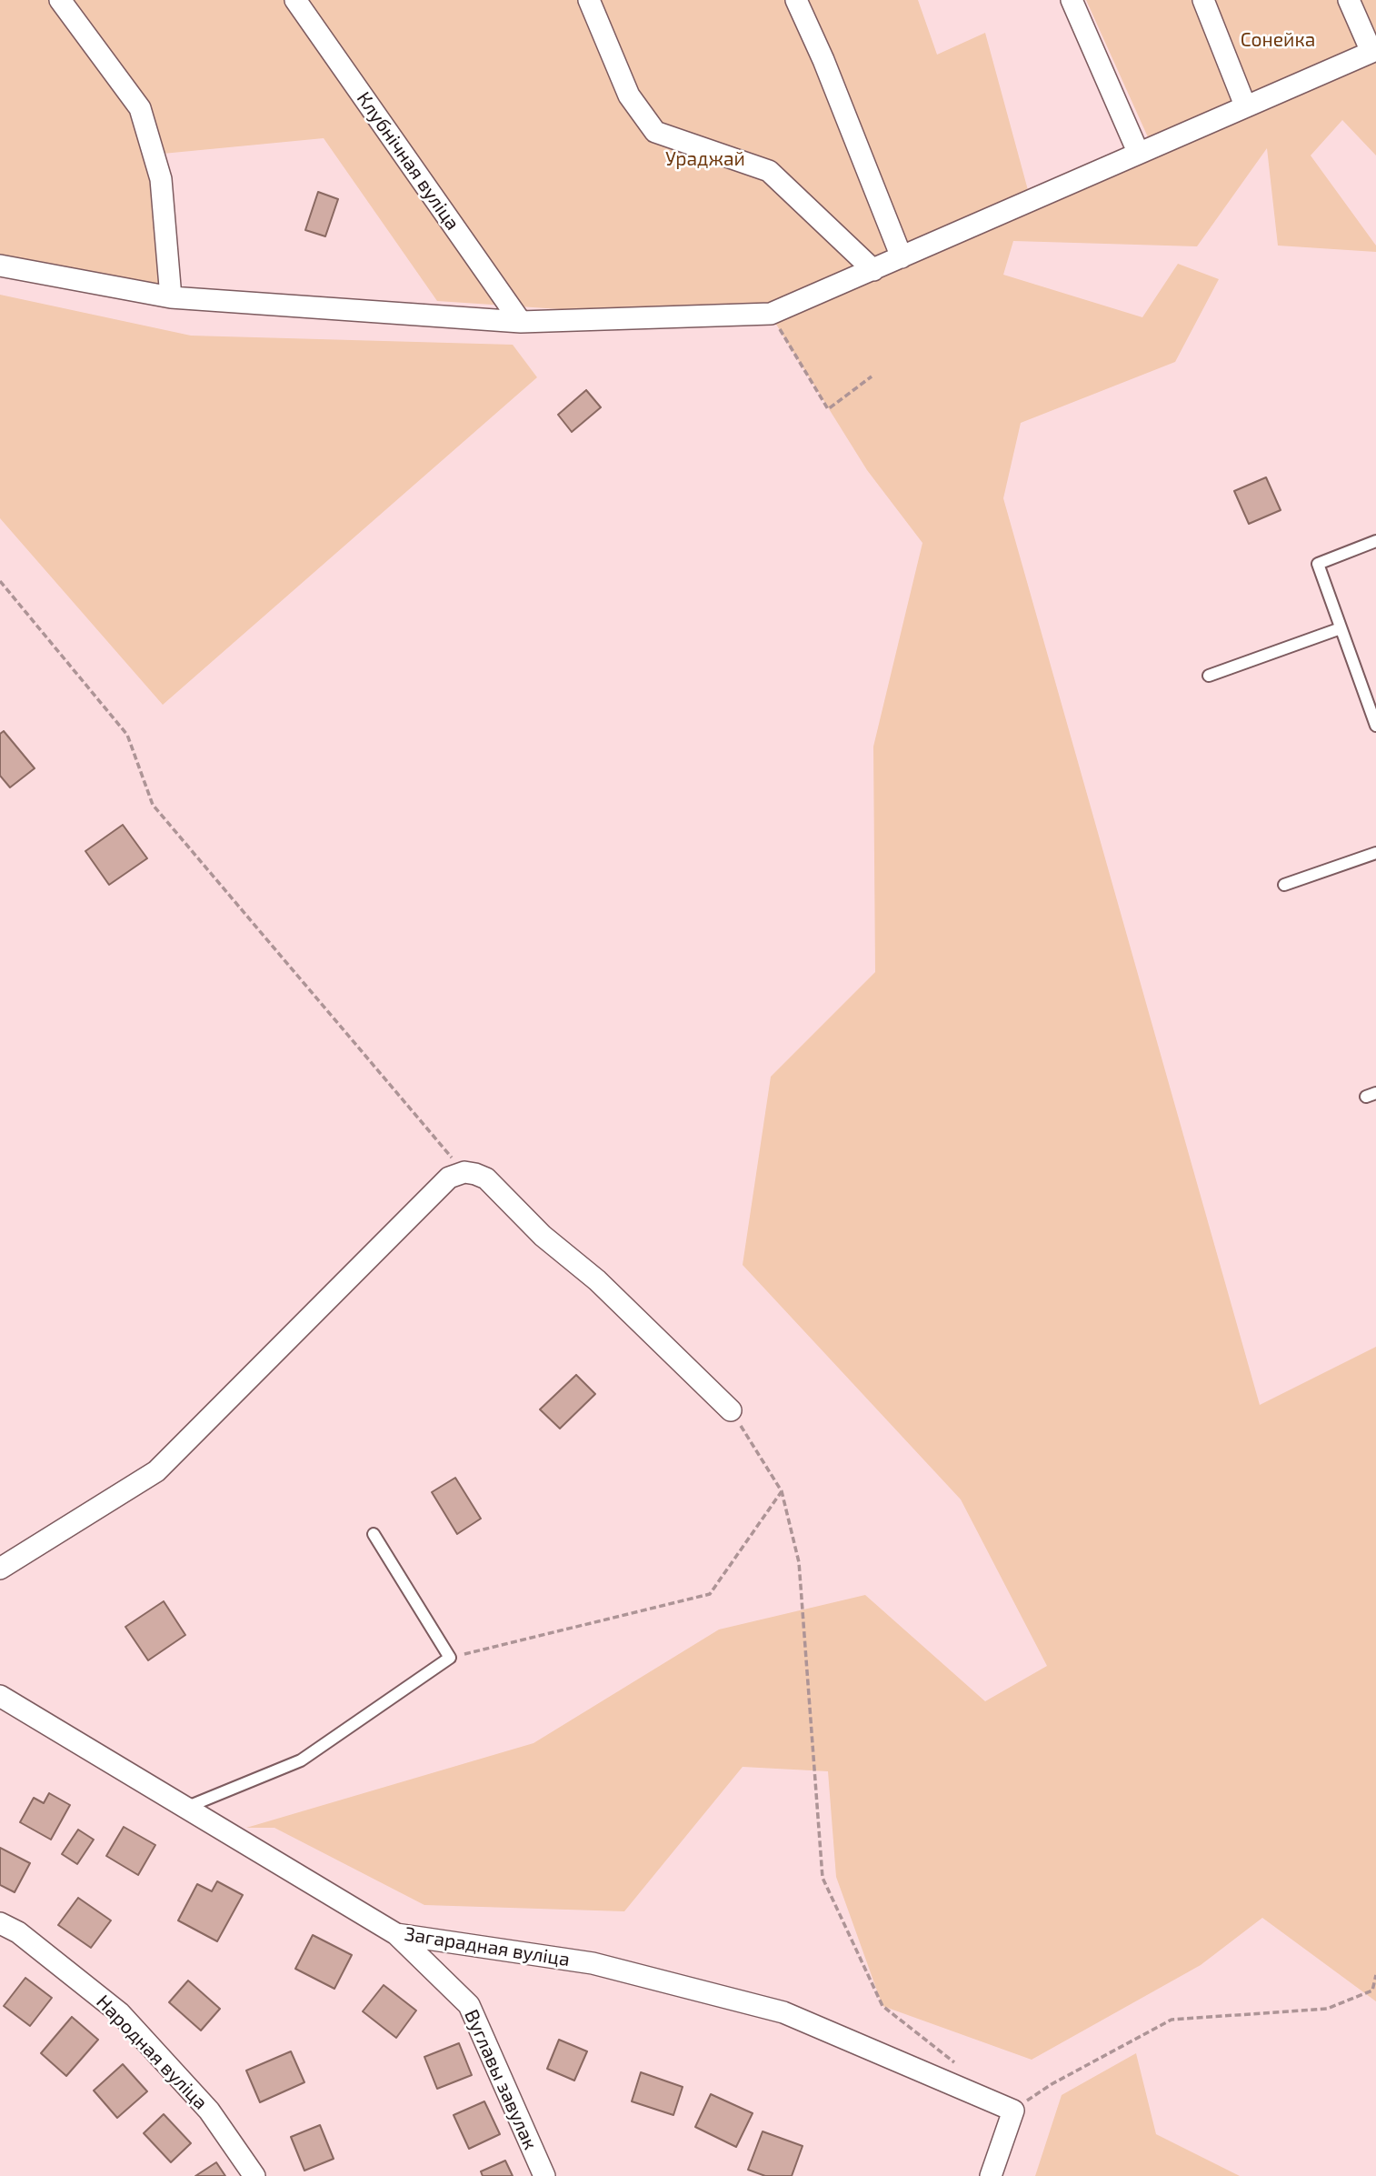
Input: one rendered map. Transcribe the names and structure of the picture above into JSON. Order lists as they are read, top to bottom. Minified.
{"streets":{"street":["Клубнічная вуліца","Загарадная вуліца","Народная вуліца","Вуглавы завулак"]},"crossings":[["Загарадная вуліца","Вуглавы завулак"]],"parks":["Сонейка","Ураджай"]}
